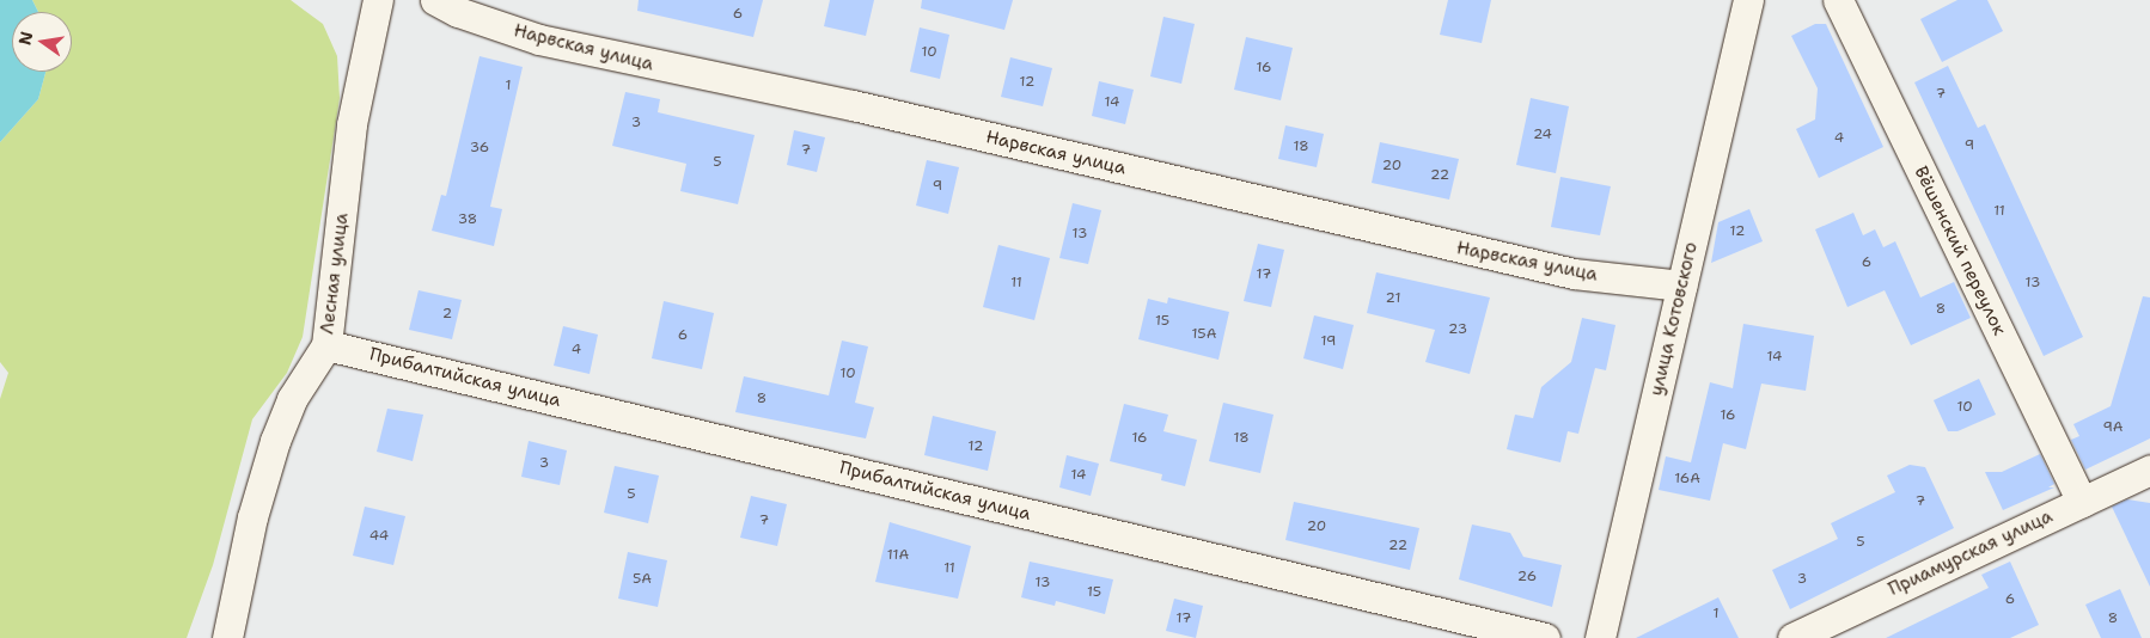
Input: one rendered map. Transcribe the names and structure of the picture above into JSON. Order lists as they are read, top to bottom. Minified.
{"streets":{"street":["Нарвская улица","Вёшенский переулок","Лесная улица","улица Котовского","Прибалтийская улица","Приамурская улица"]},"crossings":[["Нарвская улица","улица Котовского"],["Вёшенский переулок","Приамурская улица"],["Лесная улица","Прибалтийская улица"]],"house_numbers":["6","10","16","12","1","7","14","3","24","4","9","18","36","7","5","20","22","9","11","38","12","13","6","17","11","13","21","8","2","15","23","15А","6","19","4","14","10","8","10","16","9А","16","18","12","3","14","16А","5","7","7","20","44","5","22","11А","11","26","5А","3","13","15","6","1","17","8"],"north":"left"}
